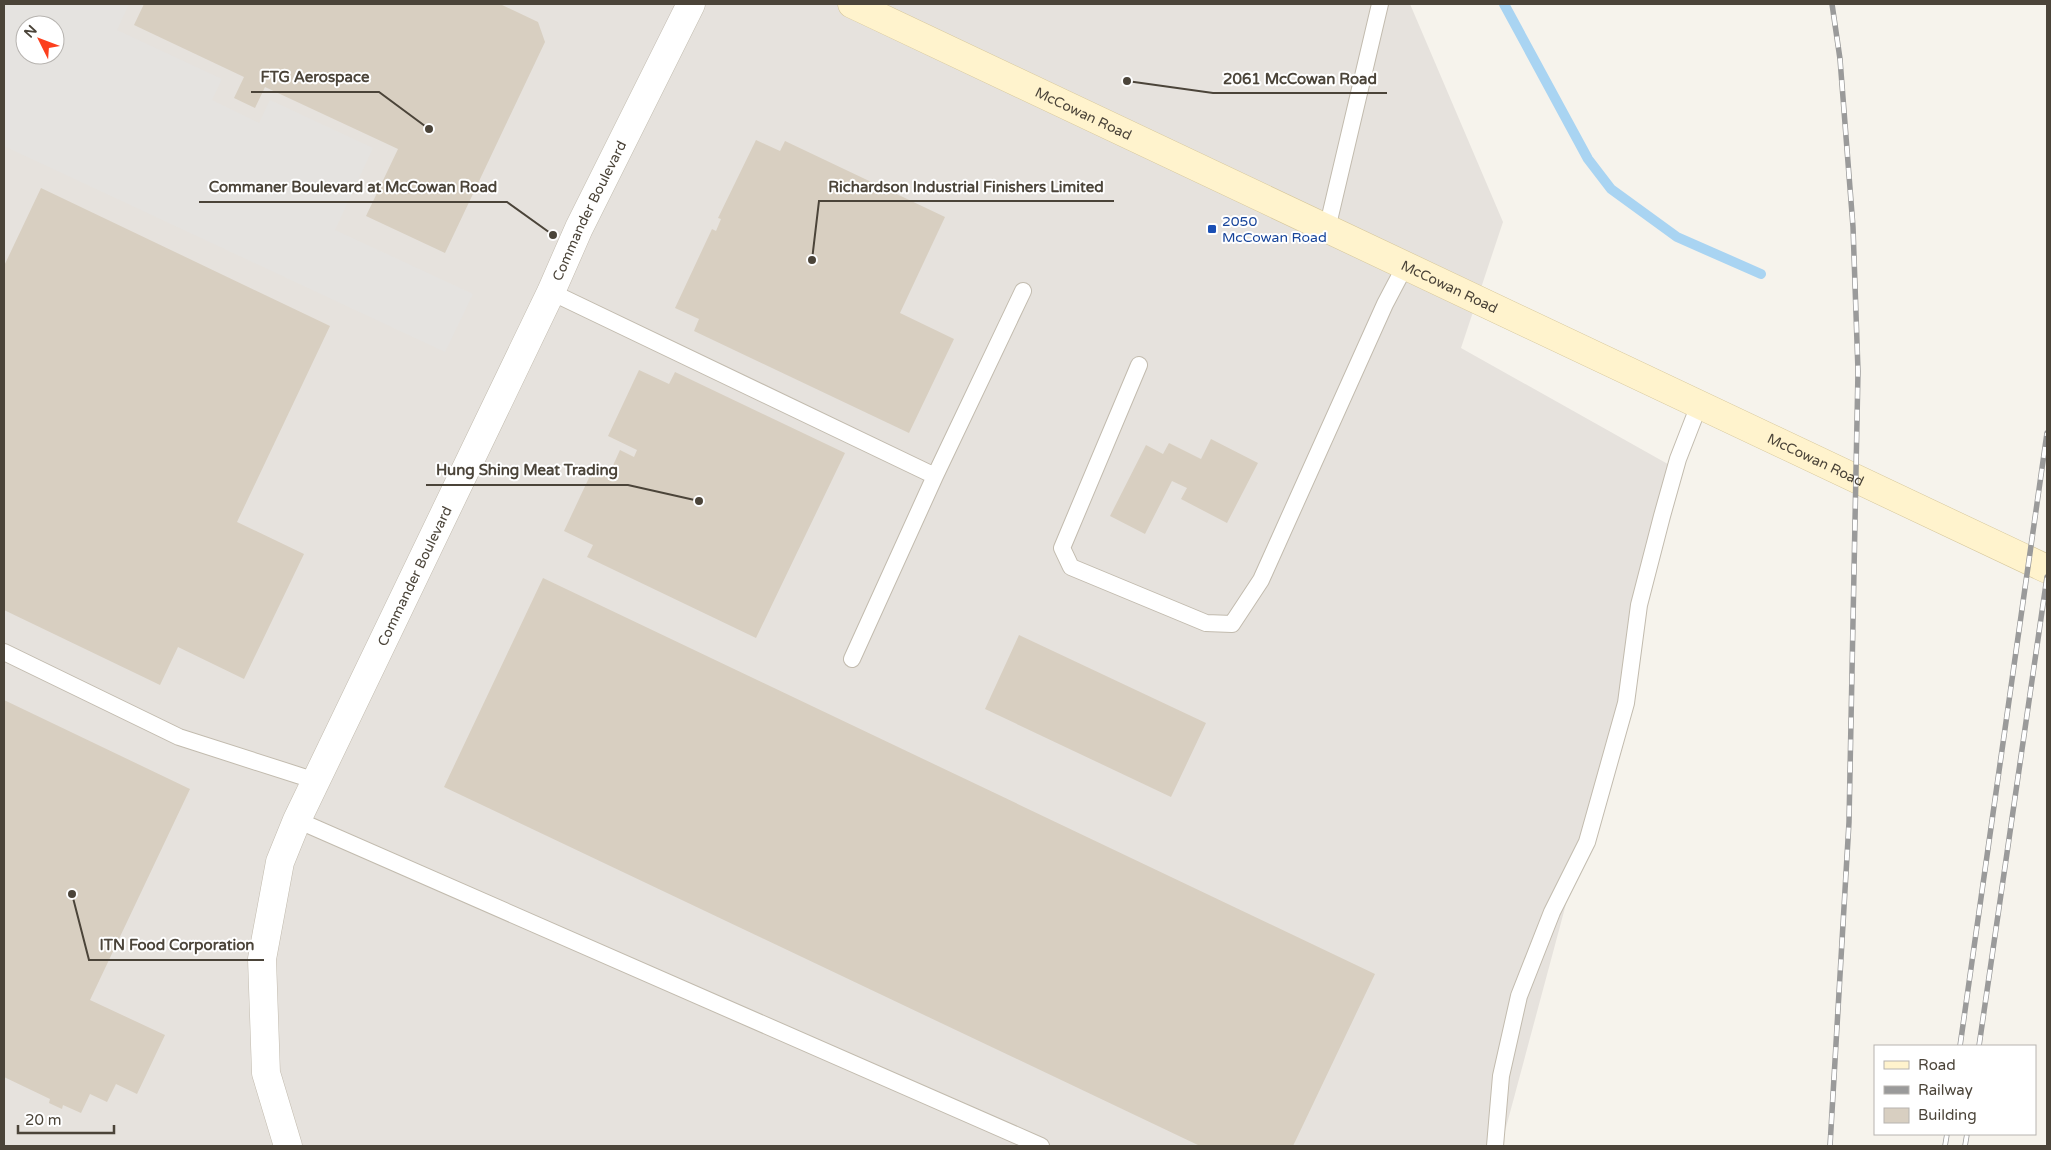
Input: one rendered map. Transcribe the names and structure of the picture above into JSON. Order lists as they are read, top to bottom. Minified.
{"streets":{"main road":["McCowan Road"],"street":["Commander Boulevard"]},"places":{"other":["2061 McCowan Road","FTG Aerospace","Commaner Boulevard at McCowan Road","Richardson Industrial Finishers Limited","Hung Shing Meat Trading","ITN Food Corporation"],"transit":["2050 McCowan Road"]},"legend":["Road","Railway","Building"],"scale_bar":"20 m","north":"top left"}
